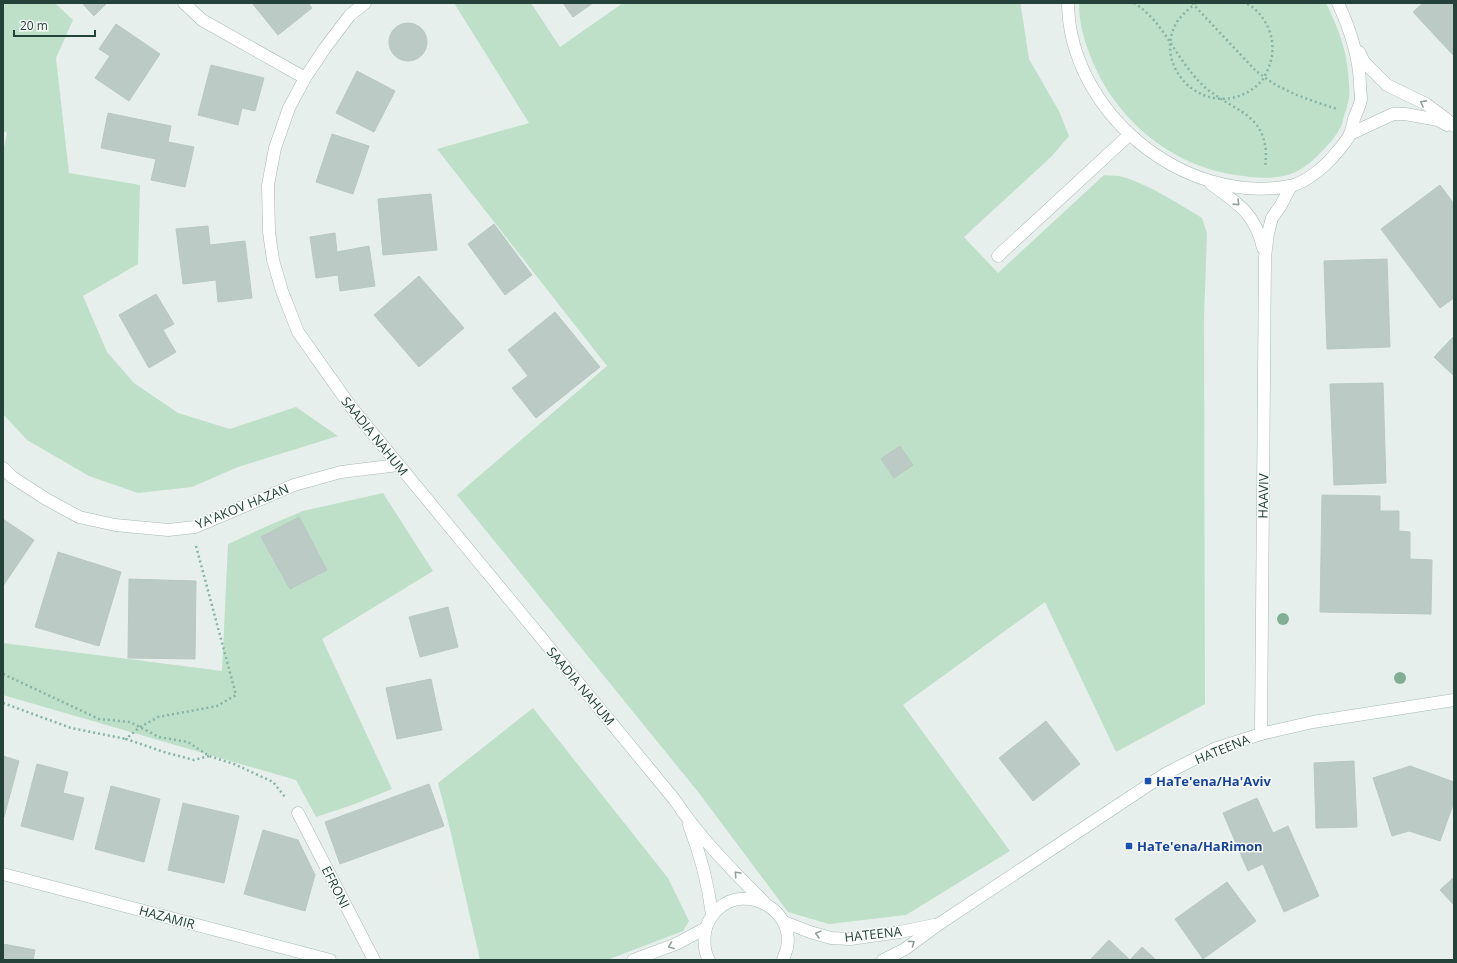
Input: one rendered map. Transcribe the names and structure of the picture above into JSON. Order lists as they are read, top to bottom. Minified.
{"streets":{"street":["SAADIA NAHUM","HAAVIV","YA'AKOV HAZAN","HATEENA","EFRONI","HAZAMIR"]},"crossings":[["SAADIA NAHUM","YA'AKOV HAZAN"],["SAADIA NAHUM","HATEENA"],["HAAVIV","HATEENA"]],"places":{"transit":["HaTe'ena/Ha'Aviv","HaTe'ena/HaRimon"]},"scale_bar":"20 m"}
